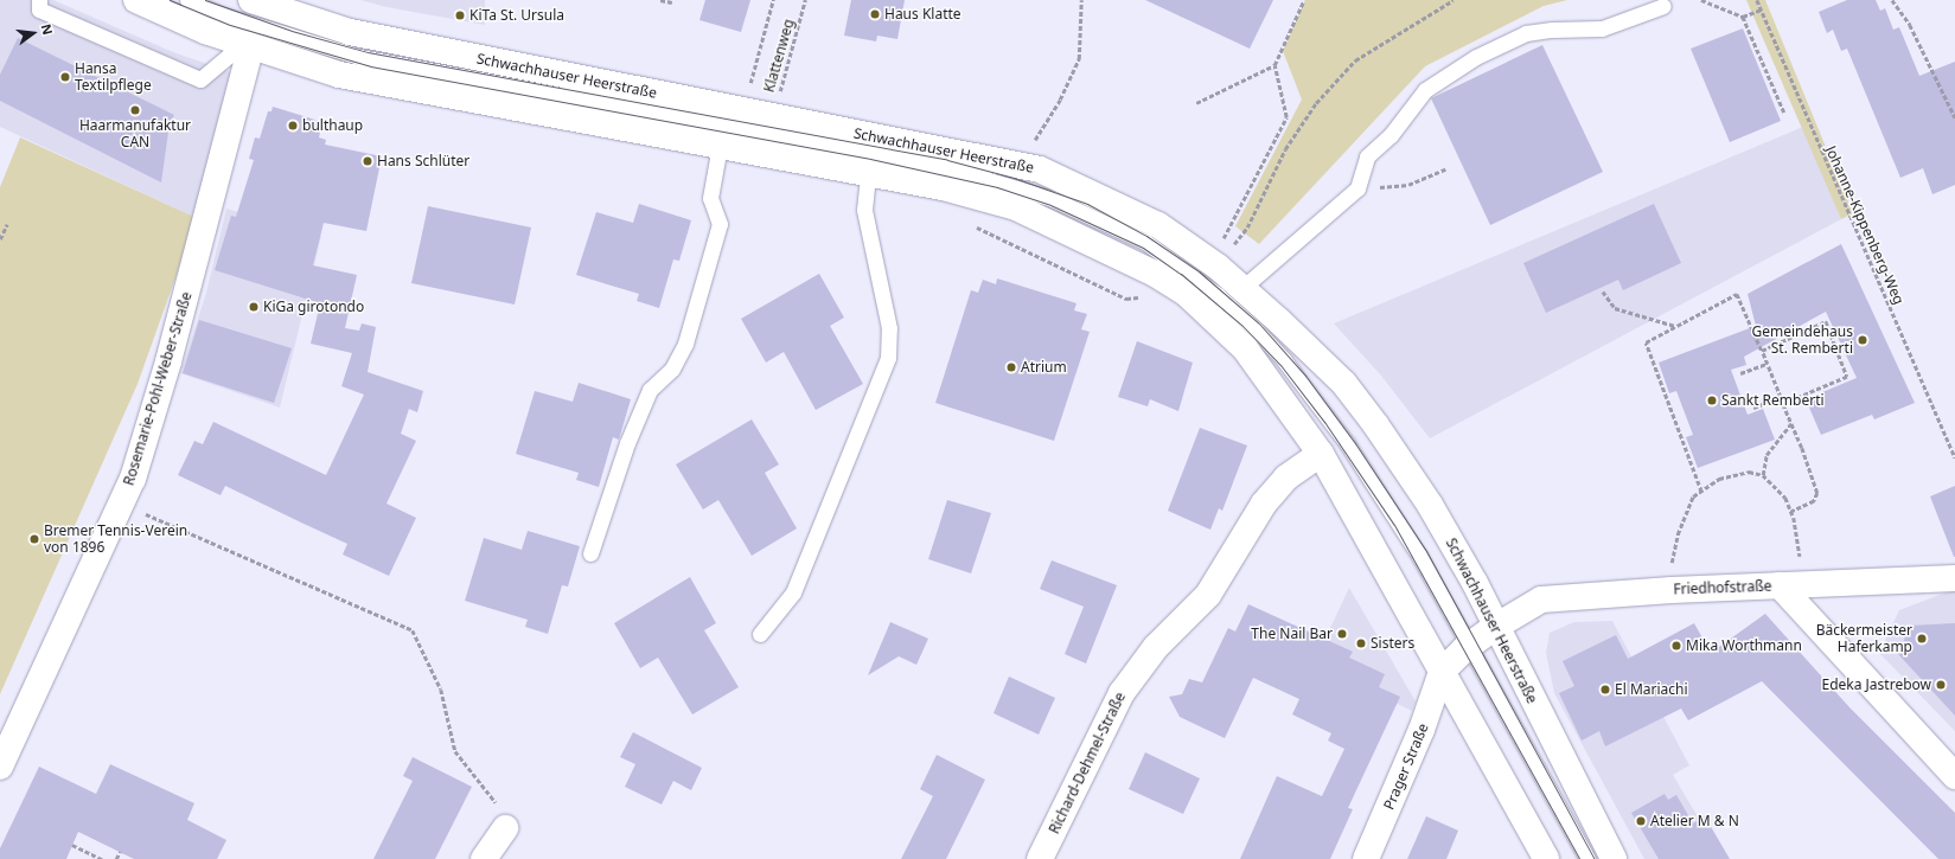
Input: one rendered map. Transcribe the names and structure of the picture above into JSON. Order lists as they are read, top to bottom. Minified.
{"streets":{"main road":["Schwachhauser Heerstraße","Rosemarie-Pohl-Weber-Straße","Friedhofstraße","Richard-Dehmel-Straße","Prager Straße"],"path":["Klattenweg","Johanne-Kippenberg-Weg"]},"crossings":[["Klattenweg","Schwachhauser Heerstraße"],["Schwachhauser Heerstraße","Friedhofstraße"],["Friedhofstraße","Prager Straße"]],"places":["Haus Klatte","KiTa St. Ursula","Hansa Textilpflege","Haarmanufaktur CAN","bulthaup","Hans Schlüter","KiGa girotondo","Gemeindehaus St. Remberti","Atrium","Sankt Remberti","Bremer Tennis-Verein von 1896","The Nail Bar","Bäckermeister Haferkamp","Sisters","Mika Worthmann","Edeka Jastrebow","El Mariachi","Atelier M & N"],"north":"right"}
